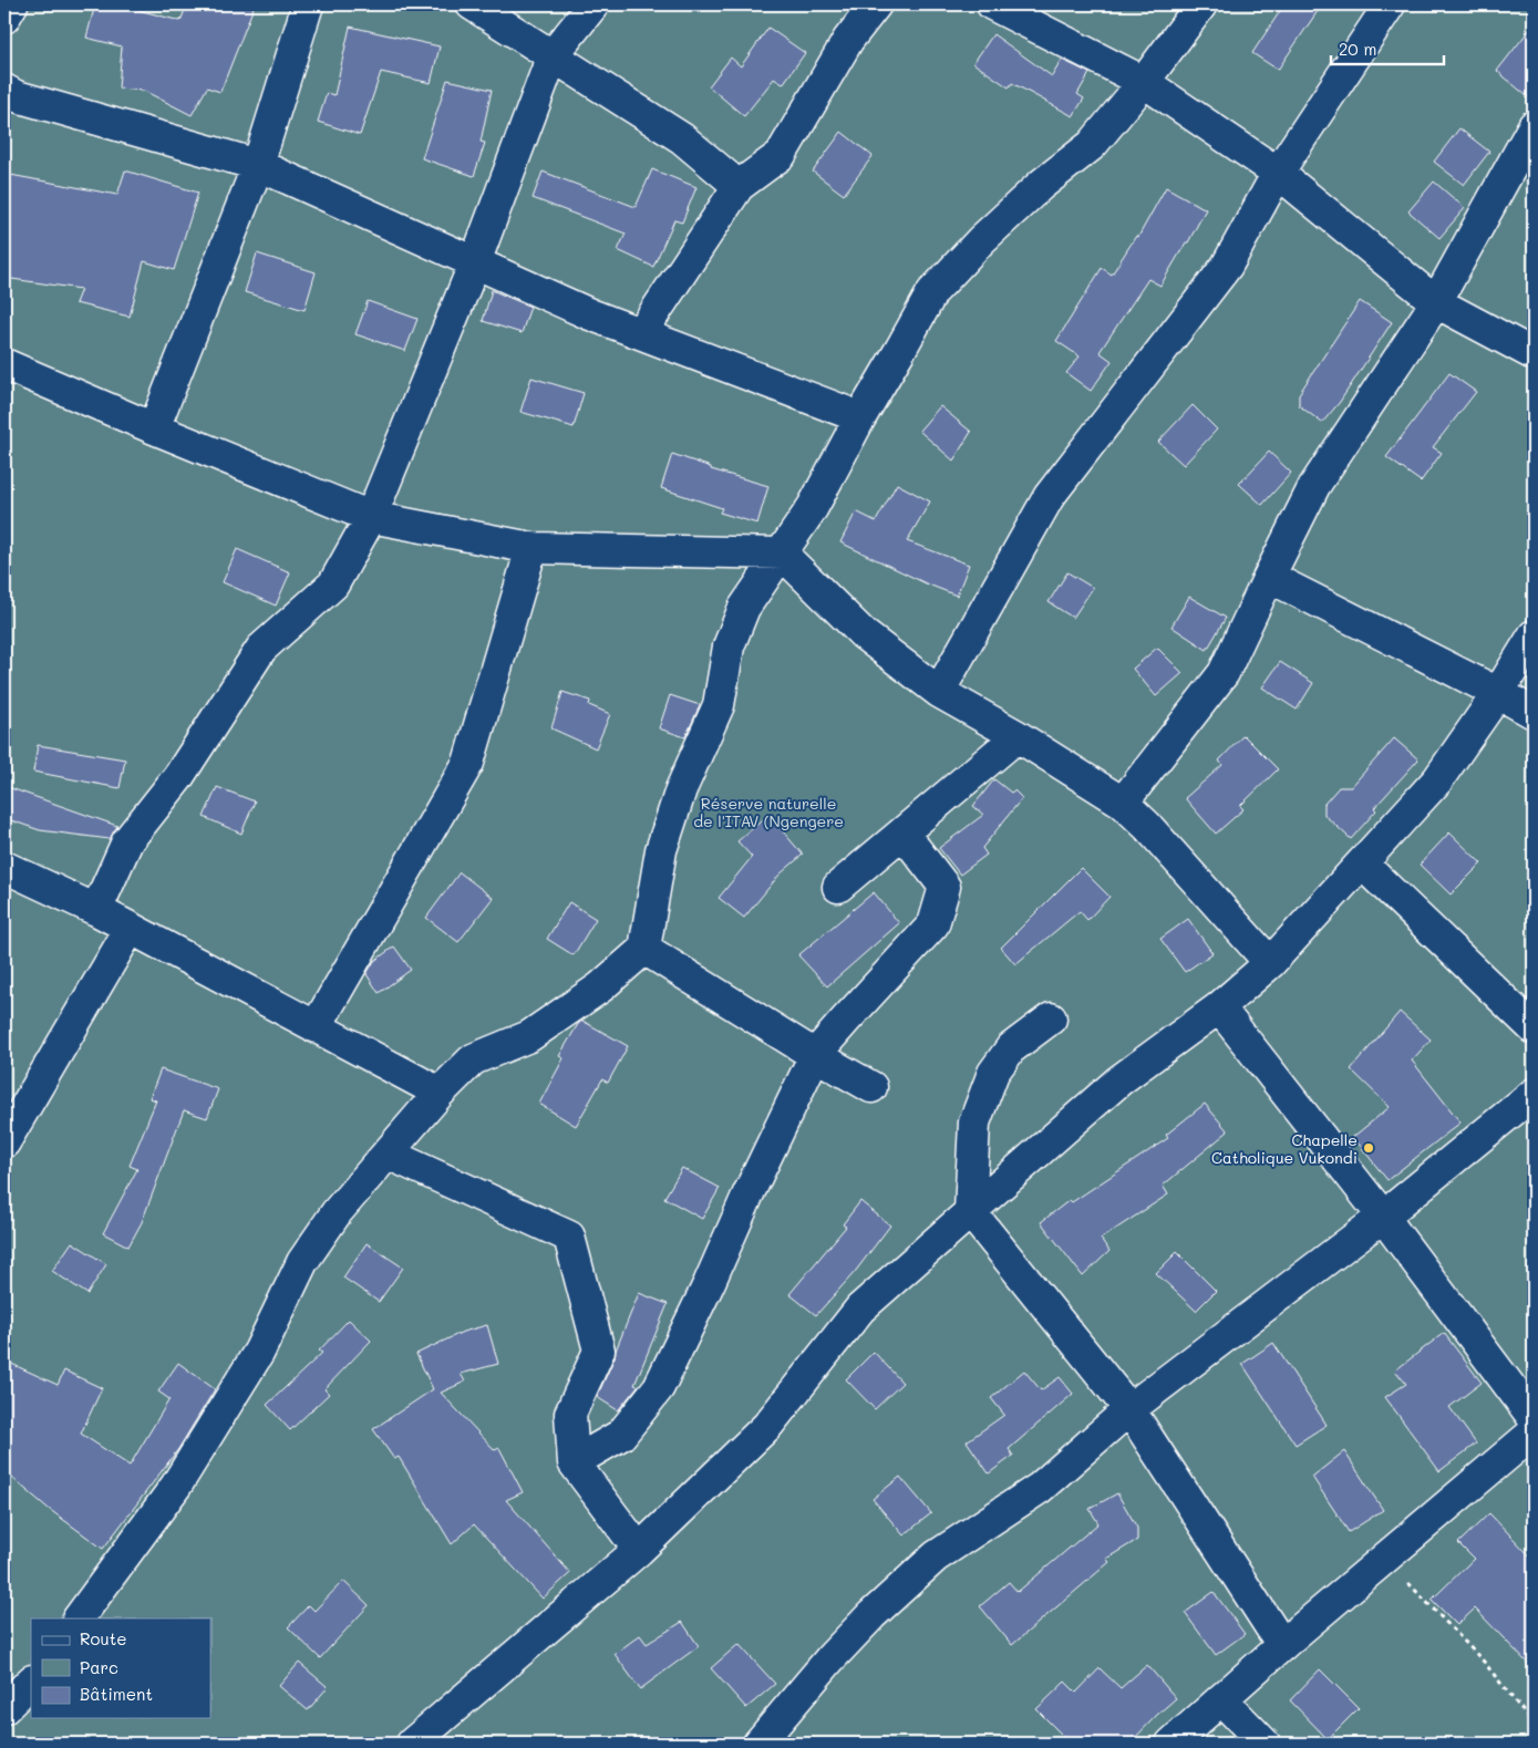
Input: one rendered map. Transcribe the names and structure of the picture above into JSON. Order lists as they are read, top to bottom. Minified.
{"parks":["Réserve naturelle de l'ITAV (Ngengere"],"places":["Chapelle Catholique Vukondi"],"legend":["Route","Parc","Bâtiment"],"scale_bar":"20 m"}
